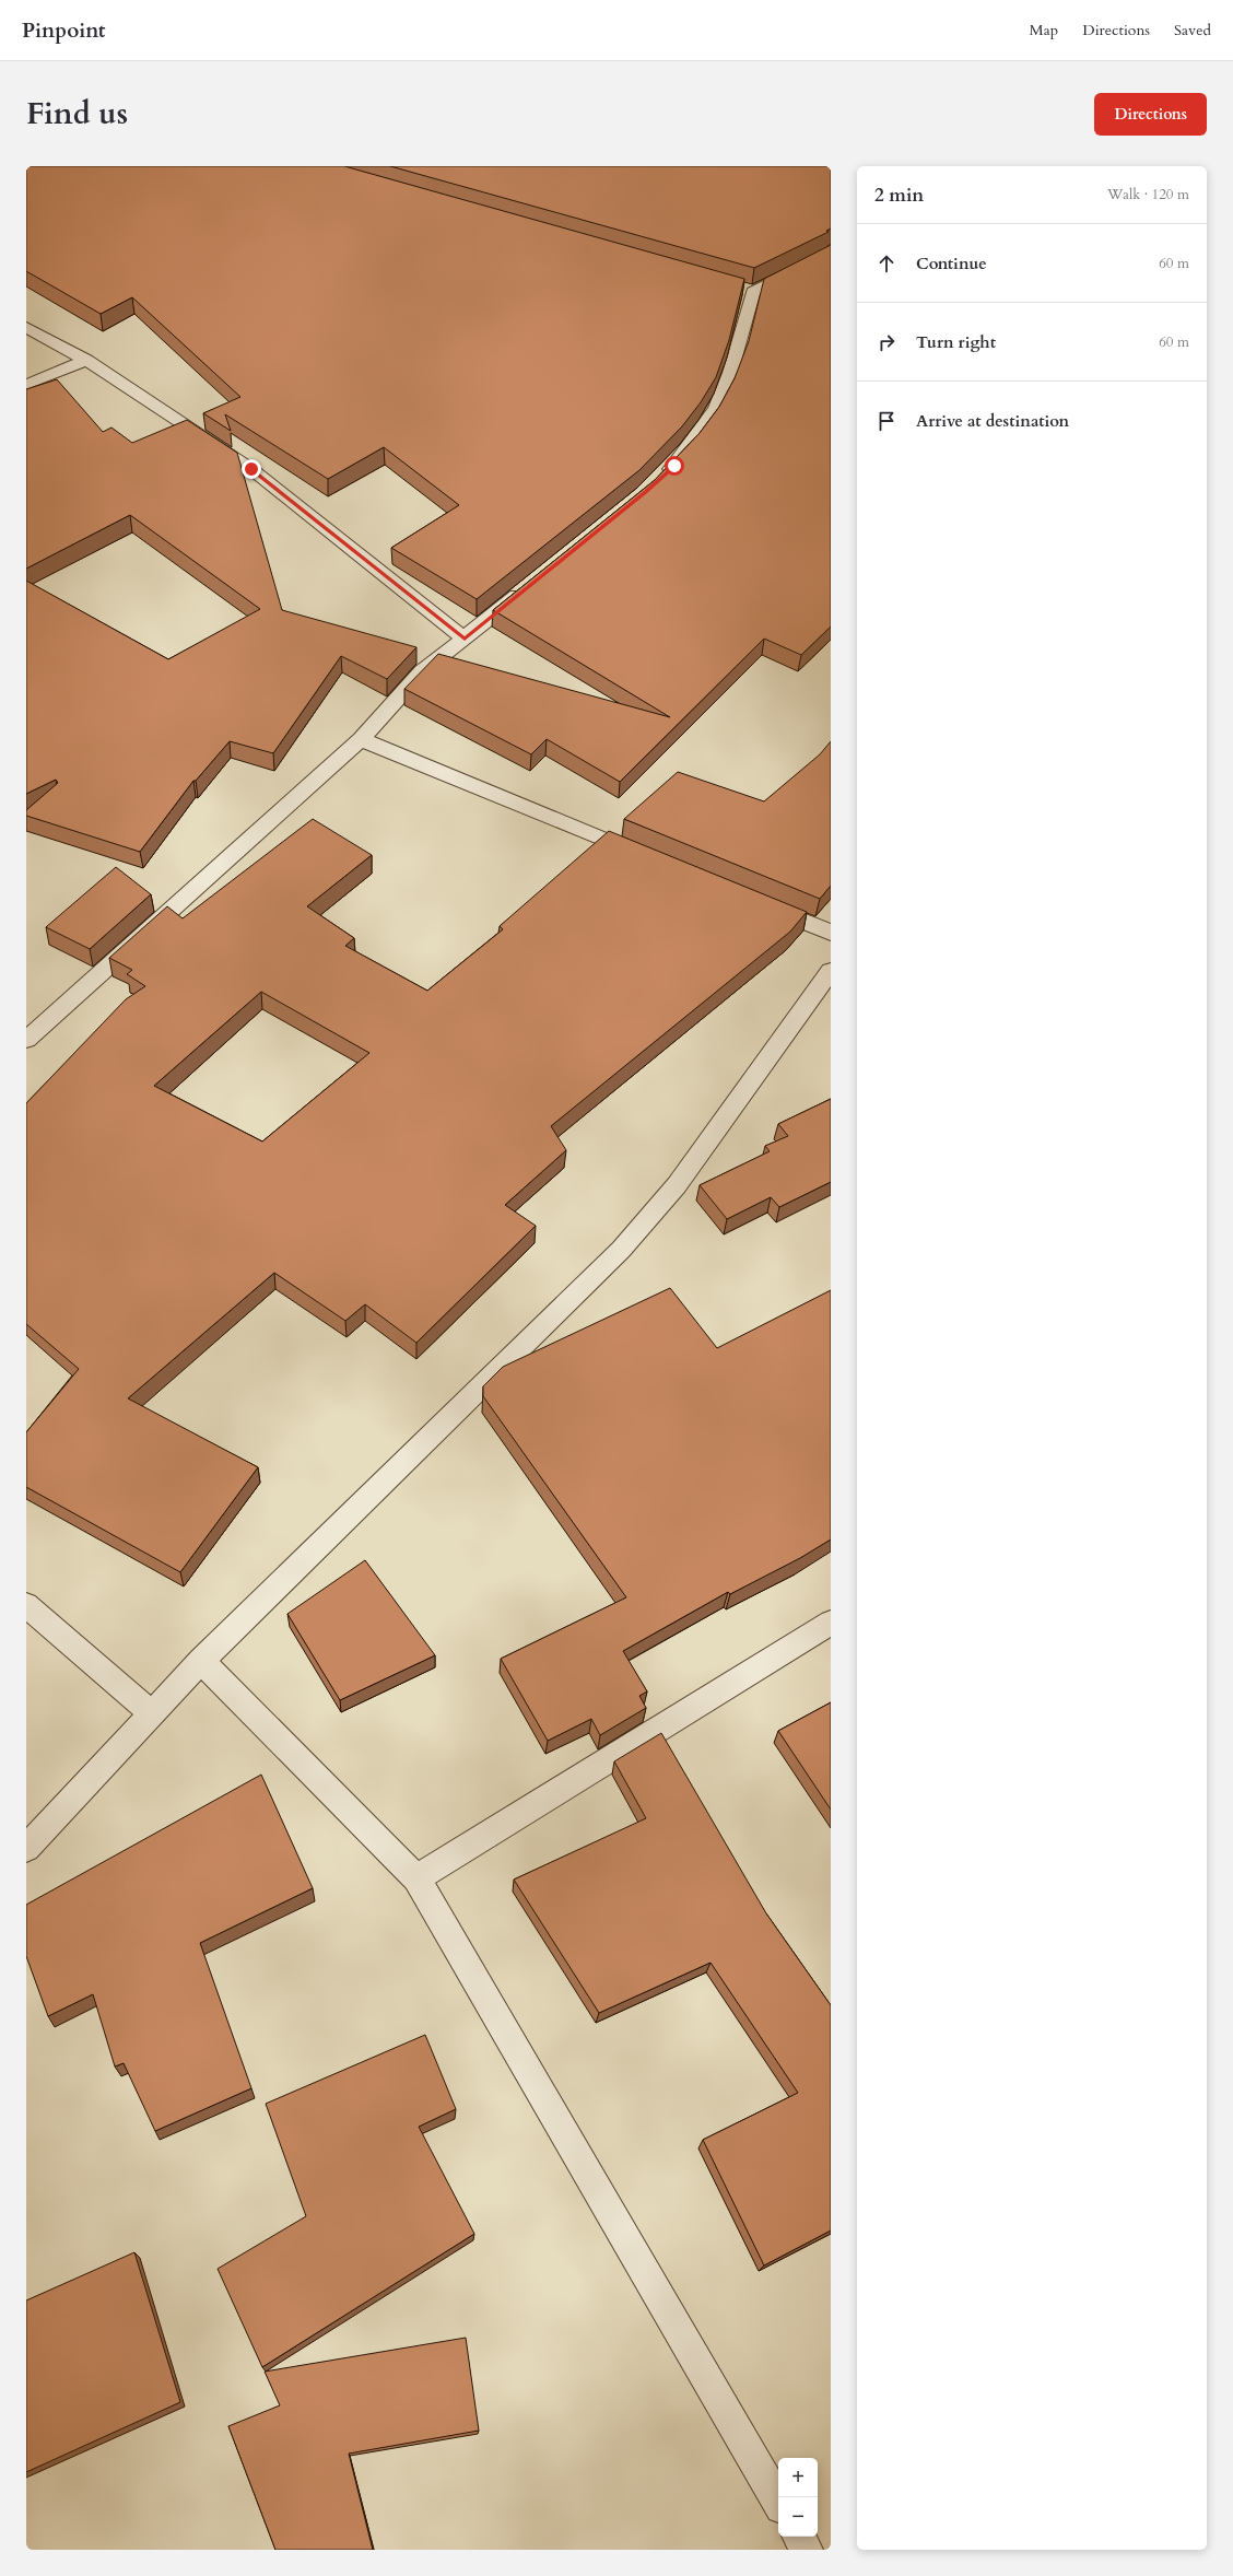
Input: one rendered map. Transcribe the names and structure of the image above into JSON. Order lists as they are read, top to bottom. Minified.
{"page":{"header":"Pinpoint","nav":["Map","Directions","Saved"],"title":"Find us","buttons":"Directions","heading":["2 min","Walk · 120 m"],"list":[["Continue","60 m"],["Turn right","60 m"],"Arrive at destination"],"map_buttons":["+","−"]}}
